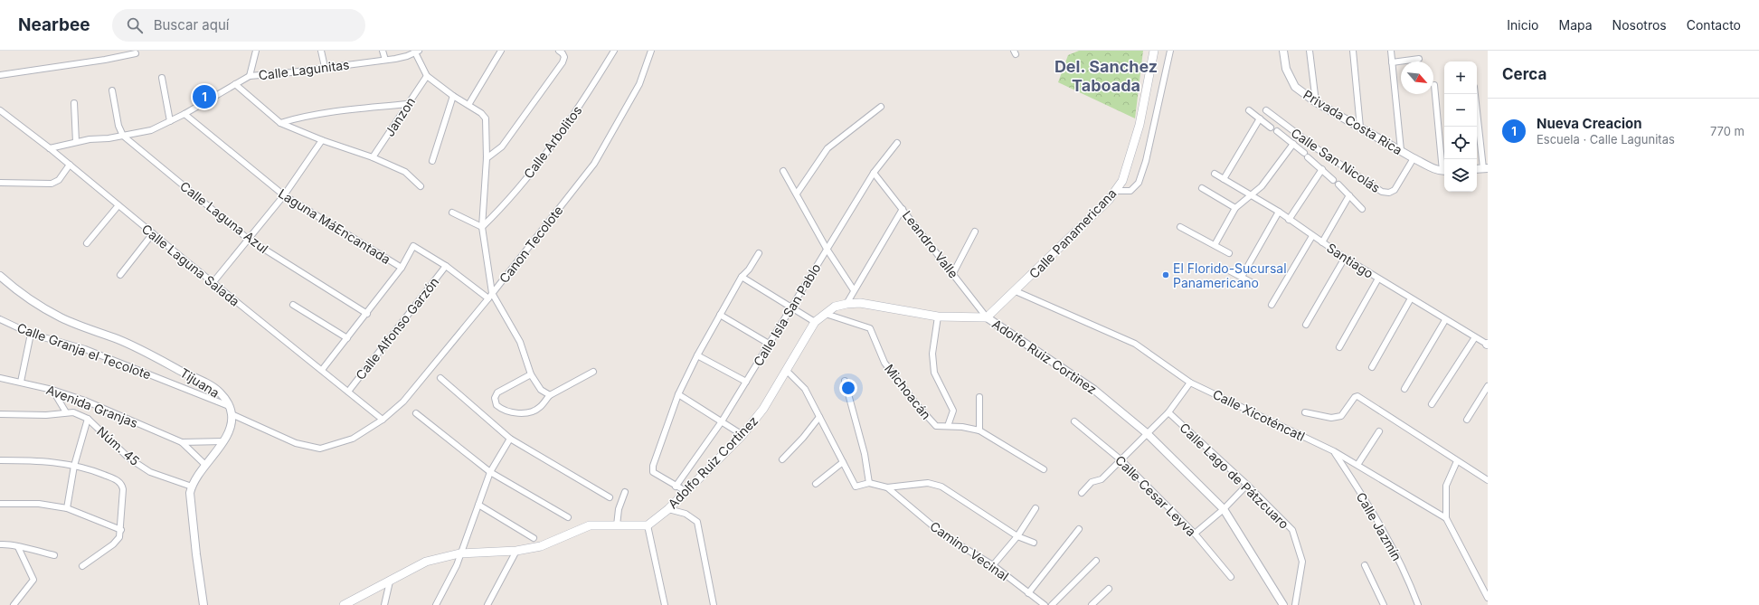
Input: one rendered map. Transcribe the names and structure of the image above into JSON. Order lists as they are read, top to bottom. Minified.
{"streets":{"main road":["Calle Panamericana","Adolfo Ruiz Cortinez"],"street":["Calle Lagunitas","Janzon","Privada Costa Rica","Calle Arbolitos","Calle San Nicolás","Calle Laguna Azul","Laguna MáEncantada","Canon Tecolote","Leandro Valle","Santiago","Calle Laguna Salada","Calle Isla San Pablo","Calle Alfonso Garzón","Calle Granja el Tecolote","Tijuana","Michoacán","Avenida Granjas","Calle Xicoténcatl","Núm. 45","Calle Lago de Pátzcuaro","Calle Cesar Leyva","Calle Jazmín","Camino Vecinal"]},"crossings":[["Calle Lagunitas","Calle Laguna Azul"],["Calle Lagunitas","Laguna MáEncantada"],["Calle Lagunitas","Calle Laguna Salada"],["Privada Costa Rica","Calle San Nicolás"],["Calle Panamericana","Leandro Valle"],["Calle Panamericana","Adolfo Ruiz Cortinez"],["Calle Panamericana","Calle Xicoténcatl"],["Canon Tecolote","Calle Laguna Salada"],["Leandro Valle","Calle Isla San Pablo"],["Leandro Valle","Adolfo Ruiz Cortinez"],["Calle Laguna Salada","Calle Alfonso Garzón"],["Calle Granja el Tecolote","Tijuana"],["Adolfo Ruiz Cortinez","Michoacán"],["Tijuana","Avenida Granjas"],["Tijuana","Núm. 45"],["Calle Xicoténcatl","Calle Jazmín"]],"districts":["Del. Sanchez Taboada"],"places":["El Florido-Sucursal Panamericano"],"north":"bottom right","page":{"header":"Nearbee","search":"Buscar aquí","nav":["Inicio","Mapa","Nosotros","Contacto"],"heading":"Cerca","map_buttons":["+","−"],"pins":"1","list":[{"mark":"1","name":"Nueva Creacion","note":"Escuela · Calle Lagunitas","value":"770 m"}]}}
